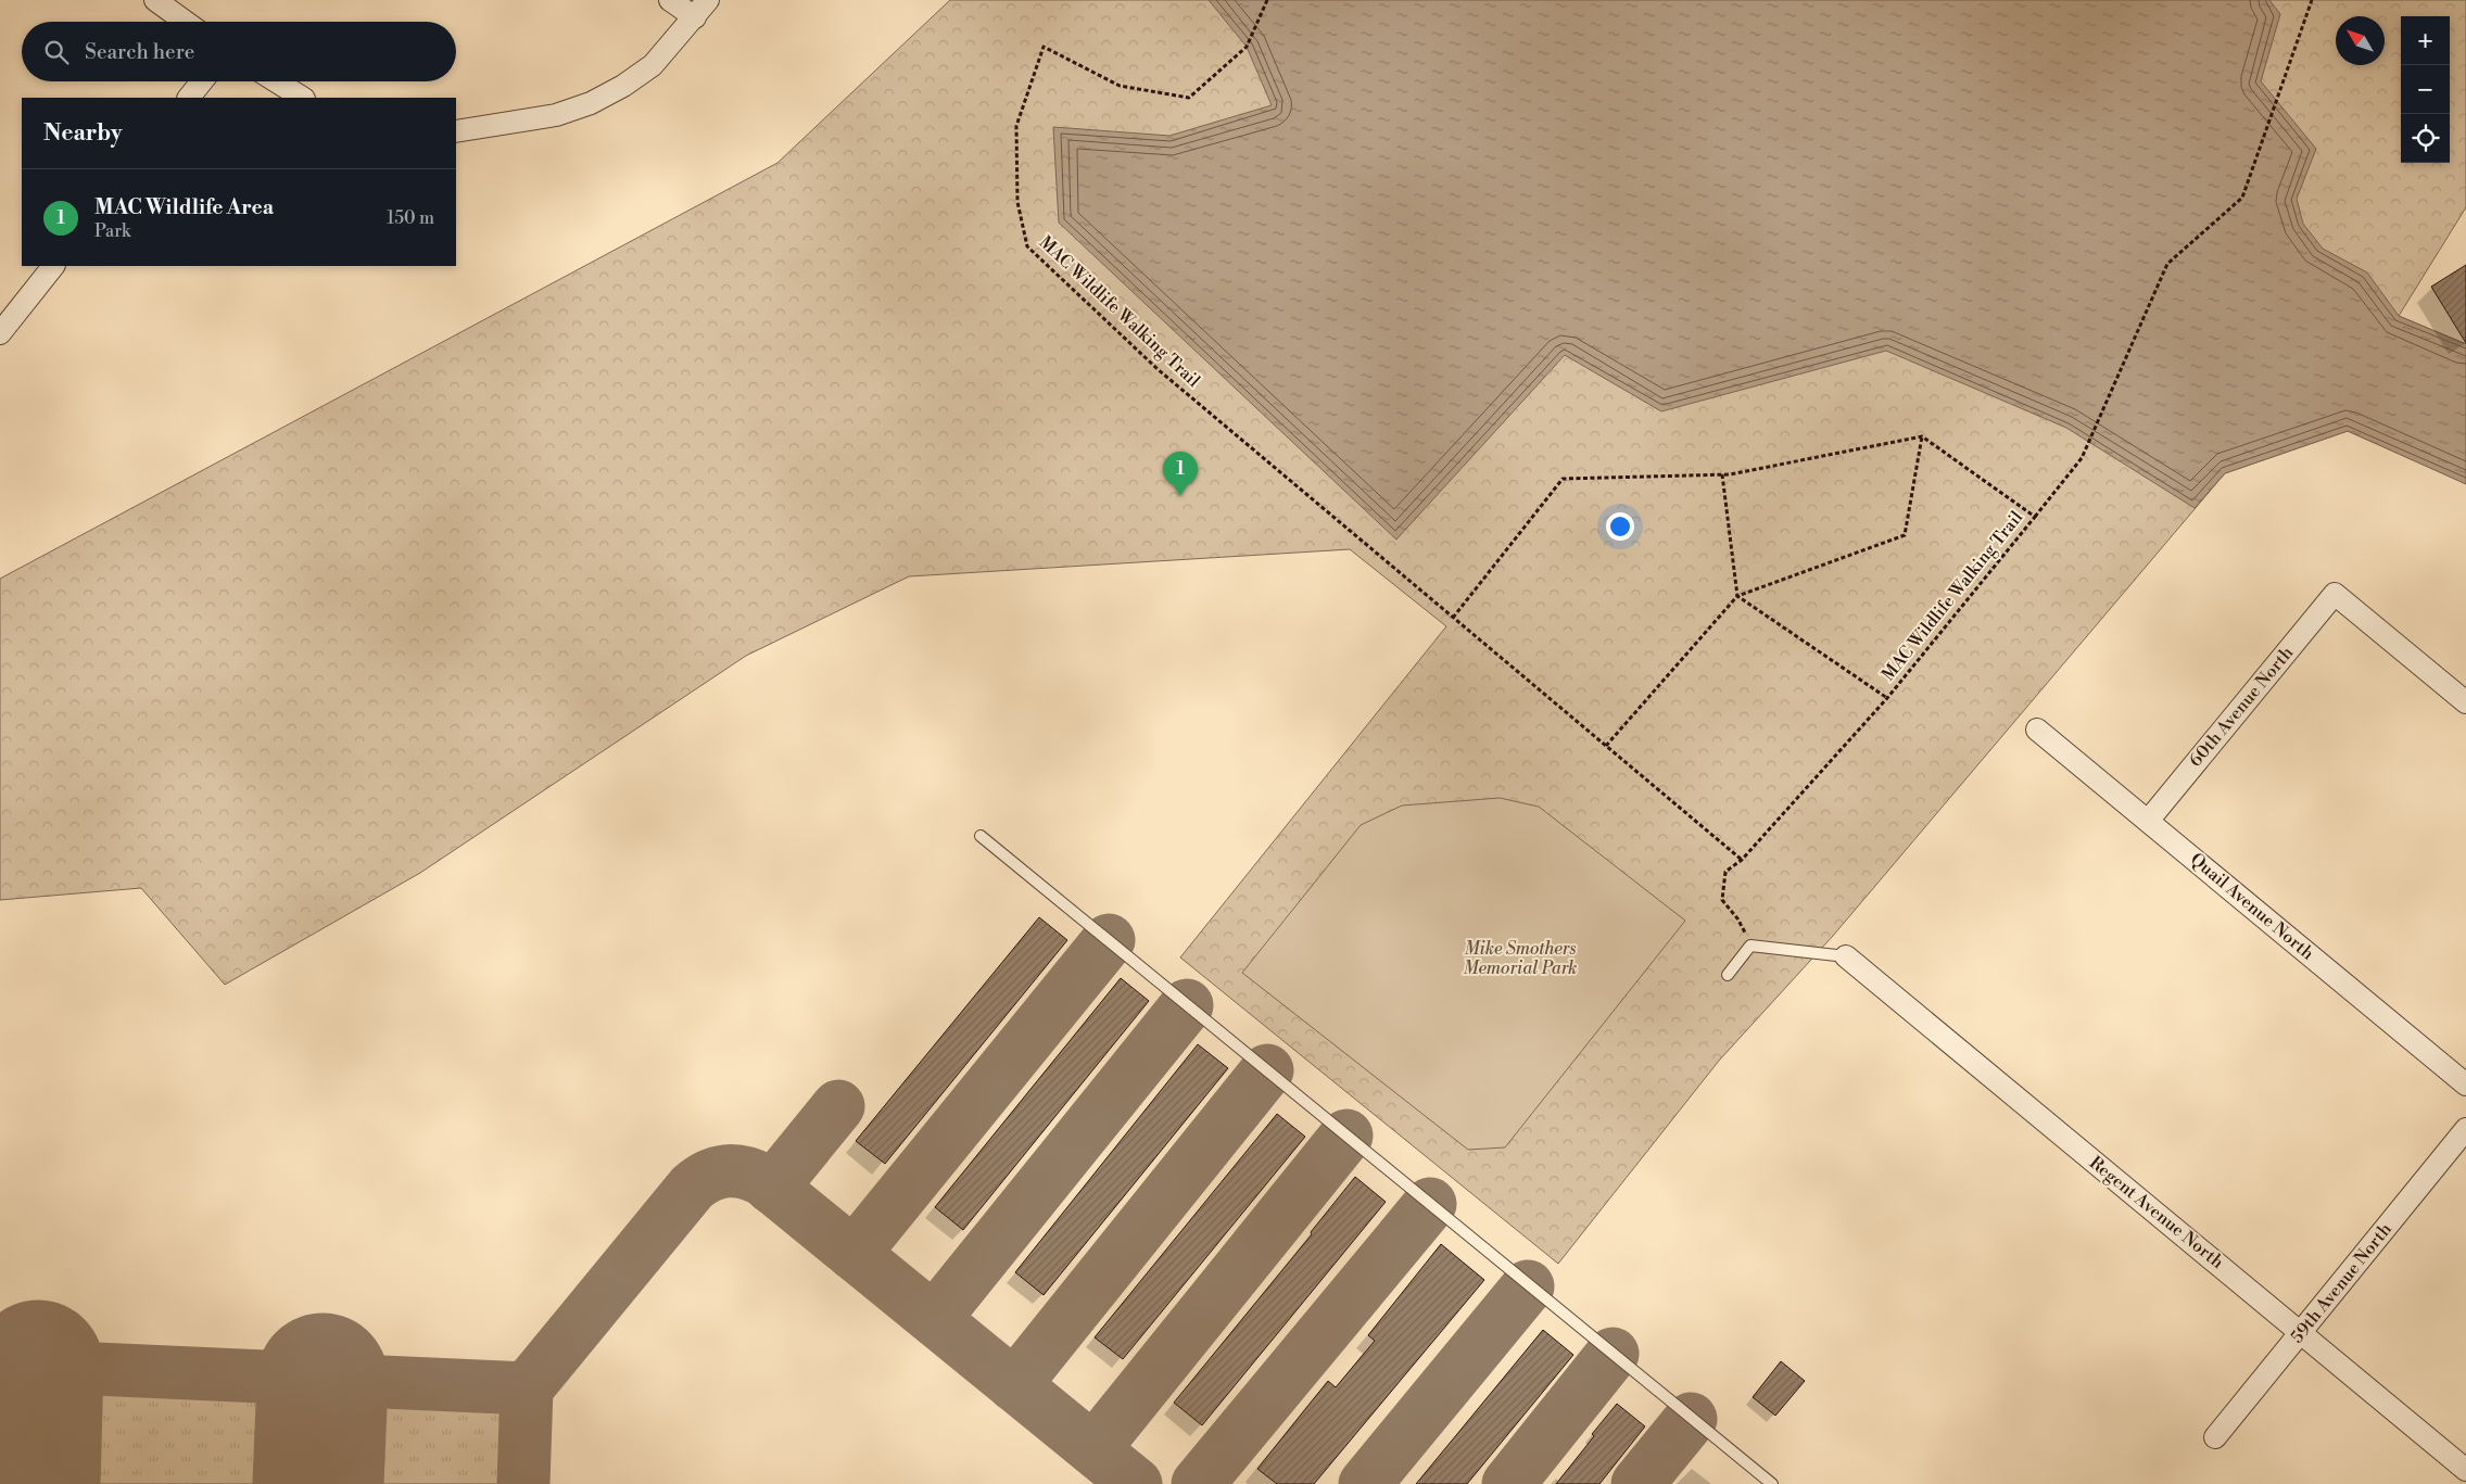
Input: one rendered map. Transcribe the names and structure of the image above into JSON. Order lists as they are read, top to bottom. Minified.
{"streets":{"street":["60th Avenue North","Quail Avenue North","Regent Avenue North","59th Avenue North"],"path":["MAC Wildlife Walking Trail"]},"crossings":[["60th Avenue North","Quail Avenue North"],["Regent Avenue North","59th Avenue North"]],"parks":["Mike Smothers Memorial Park"],"north":"top left","page":{"map_buttons":["+","−"],"search":"Search here","heading":"Nearby","list":[{"mark":"1","name":"MAC Wildlife Area","note":"Park","value":"150 m"}],"pins":"1"}}
